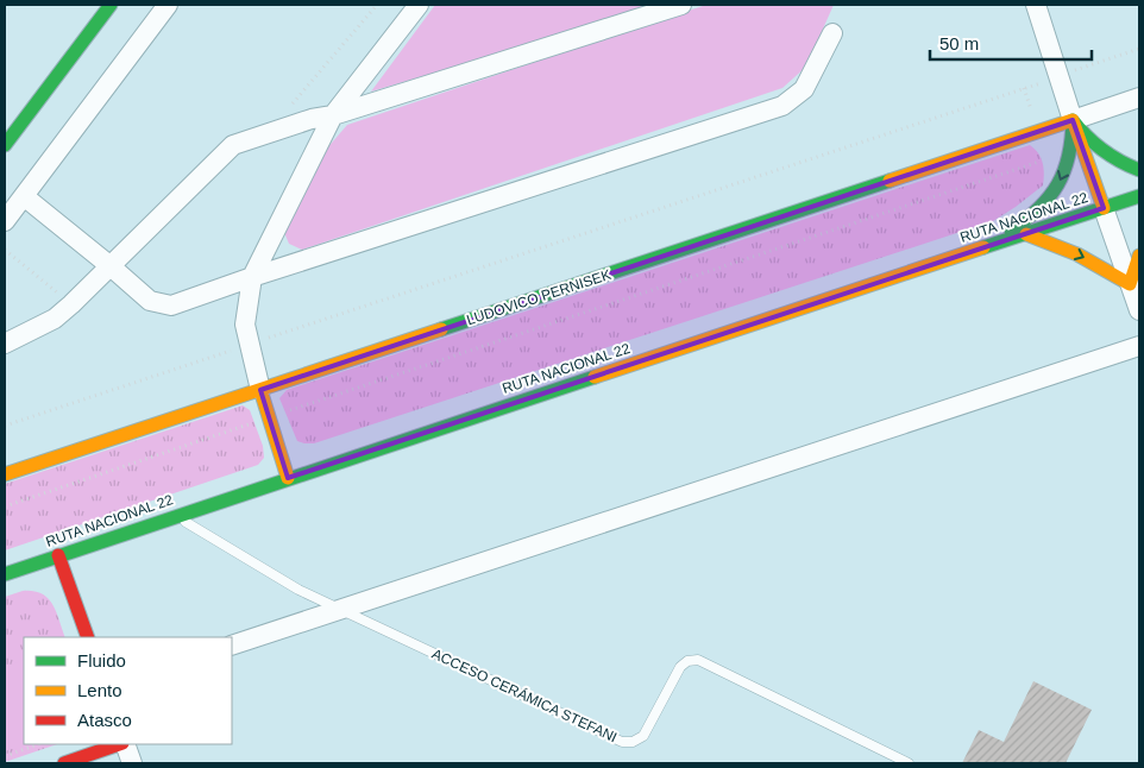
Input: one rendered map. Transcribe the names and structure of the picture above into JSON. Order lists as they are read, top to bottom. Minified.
{"streets":{"main road":["RUTA NACIONAL 22","LUDOVICO PERNISEK"],"lane":["ACCESO CERÁMICA STEFANI"]},"crossings":[["RUTA NACIONAL 22","ACCESO CERÁMICA STEFANI"]],"legend":["Fluido","Lento","Atasco"],"scale_bar":"50 m"}
